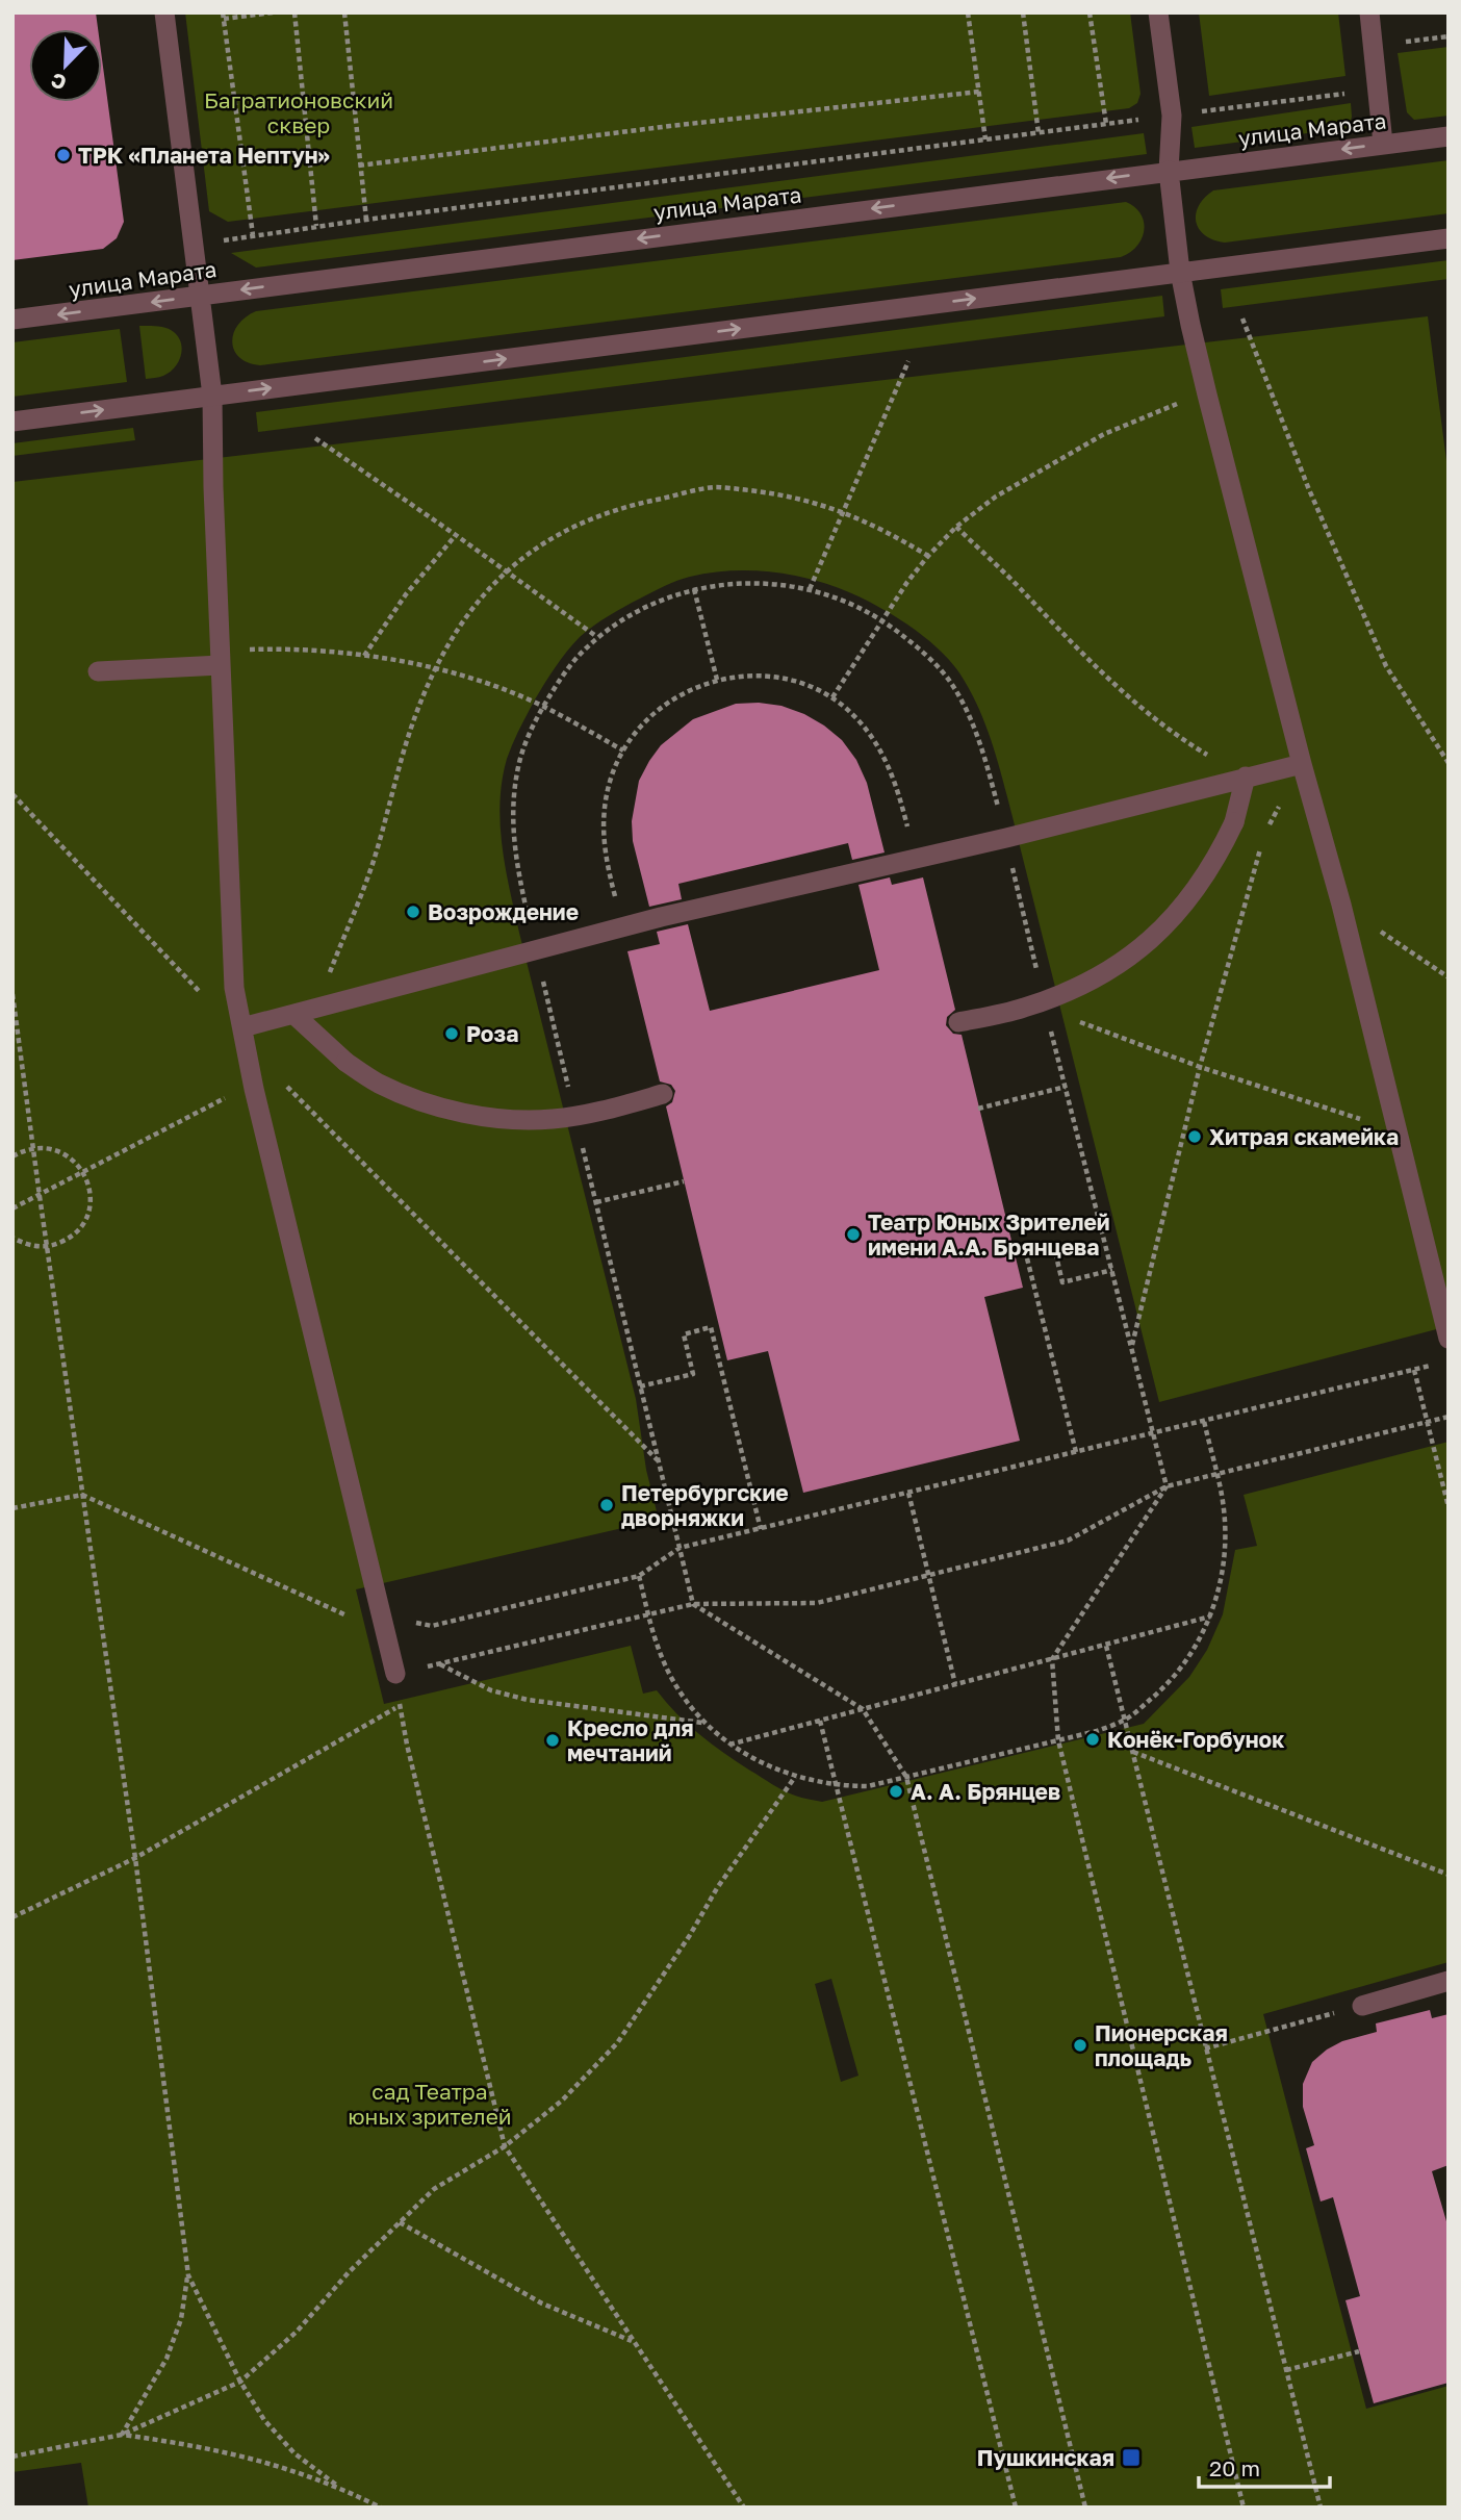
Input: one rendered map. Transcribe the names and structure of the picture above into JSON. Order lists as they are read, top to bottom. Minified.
{"streets":{"street":["улица Марата"]},"parks":["Багратионовский сквер","сад Театра юных зрителей"],"places":{"other":["ТРК «Планета Нептун»","Возрождение","Роза","Хитрая скамейка","Театр Юных Зрителей имени А.А. Брянцева","Петербургские дворняжки","Конёк-Горбунок","Кресло для мечтаний","А. А. Брянцев","Пионерская площадь"],"transit":["Пушкинская"]},"scale_bar":"20 m","north":"bottom left"}
